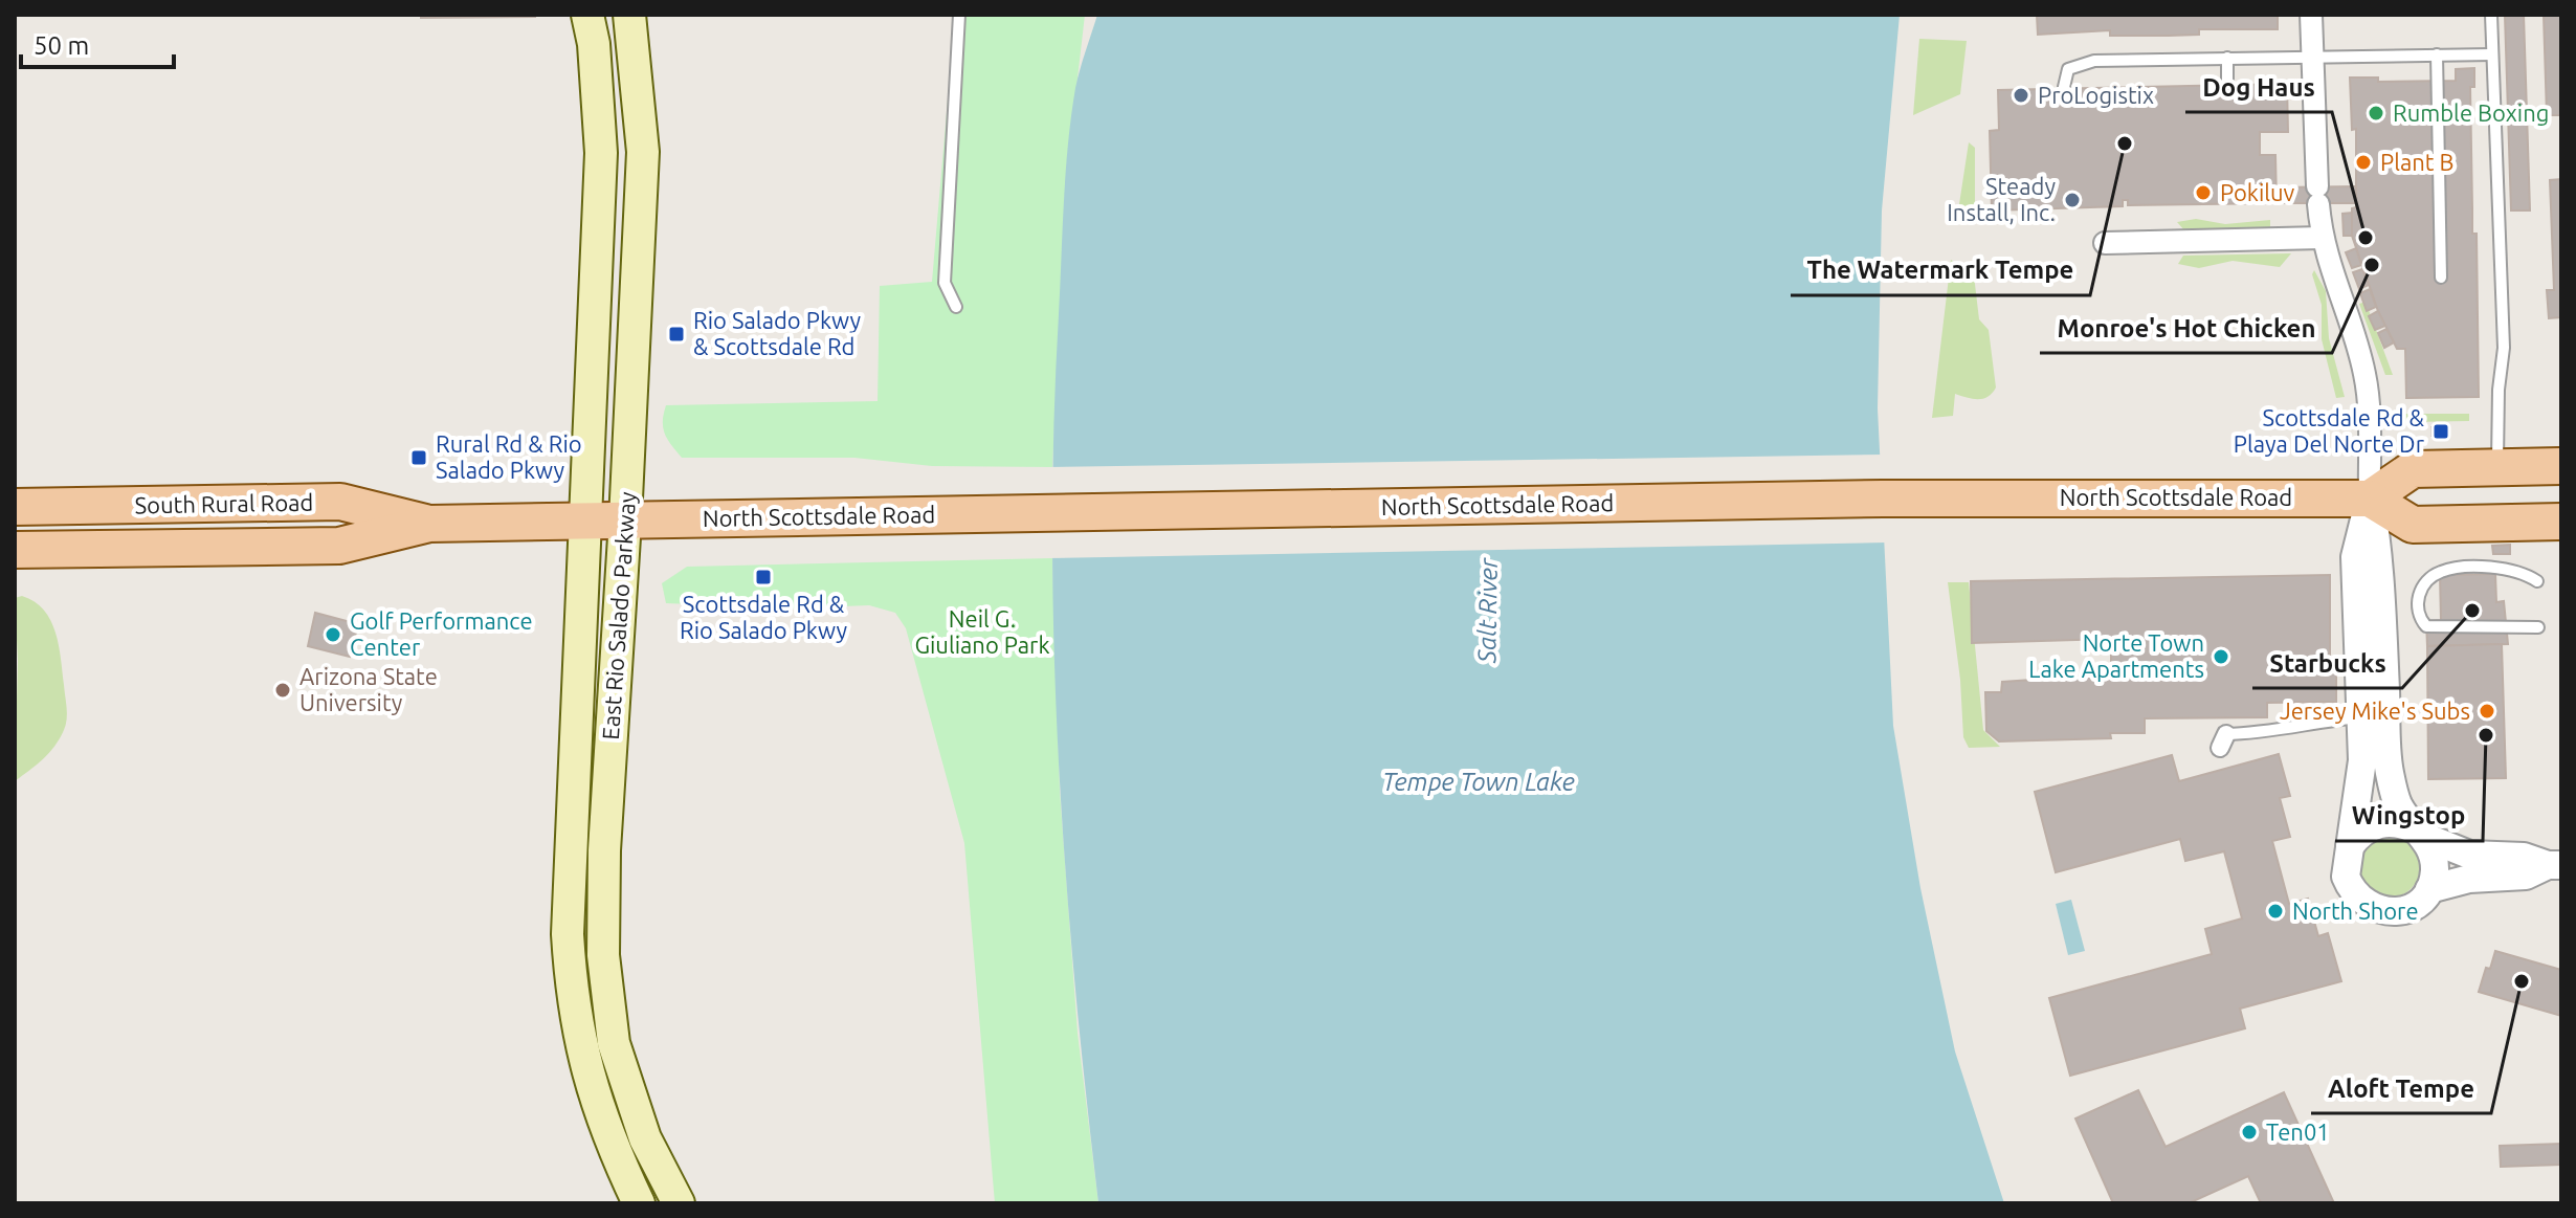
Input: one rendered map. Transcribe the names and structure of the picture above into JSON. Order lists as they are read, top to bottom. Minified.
{"streets":{"main road":["North Scottsdale Road","South Rural Road","East Rio Salado Parkway"]},"crossings":[["North Scottsdale Road","South Rural Road"],["North Scottsdale Road","East Rio Salado Parkway"],["South Rural Road","East Rio Salado Parkway"]],"water":["Salt River","Tempe Town Lake"],"parks":["Neil G. Giuliano Park"],"places":{"other":["ProLogistix","Rumble Boxing","The Watermark Tempe","Plant B","Pokiluv","Steady Install, Inc.","Dog Haus","Monroe's Hot Chicken","Starbucks","Golf Performance Center","Norte Town Lake Apartments","Arizona State University","Jersey Mike's Subs","Wingstop","North Shore","Aloft Tempe","Ten01"],"transit":["Rio Salado Pkwy & Scottsdale Rd","Scottsdale Rd & Playa Del Norte Dr","Rural Rd & Rio Salado Pkwy","Scottsdale Rd & Rio Salado Pkwy"]},"scale_bar":"50 m"}
